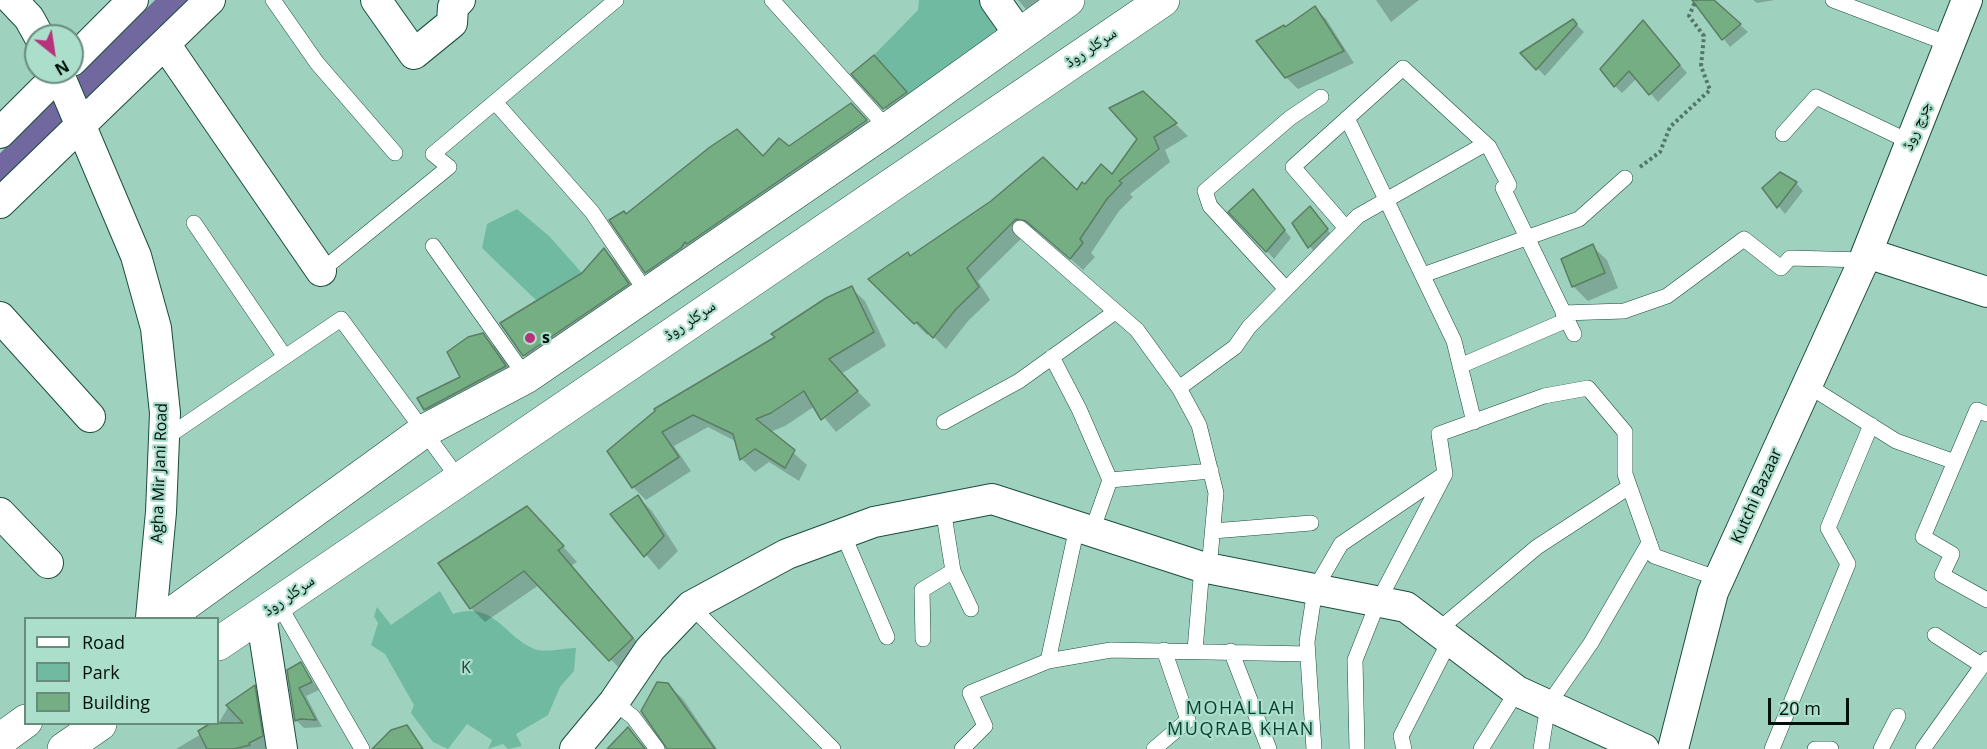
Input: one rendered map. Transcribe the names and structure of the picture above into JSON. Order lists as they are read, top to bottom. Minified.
{"streets":{"main road":["سرکلر روڈ"],"street":["چرچ روڈ","Agha Mir Jani Road","Kutchi Bazaar"]},"crossings":[["چرچ روڈ","Kutchi Bazaar"]],"districts":["MOHALLAH MUQRAB KHAN"],"parks":["K"],"places":["s"],"legend":["Road","Park","Building"],"scale_bar":"20 m","north":"bottom right"}
